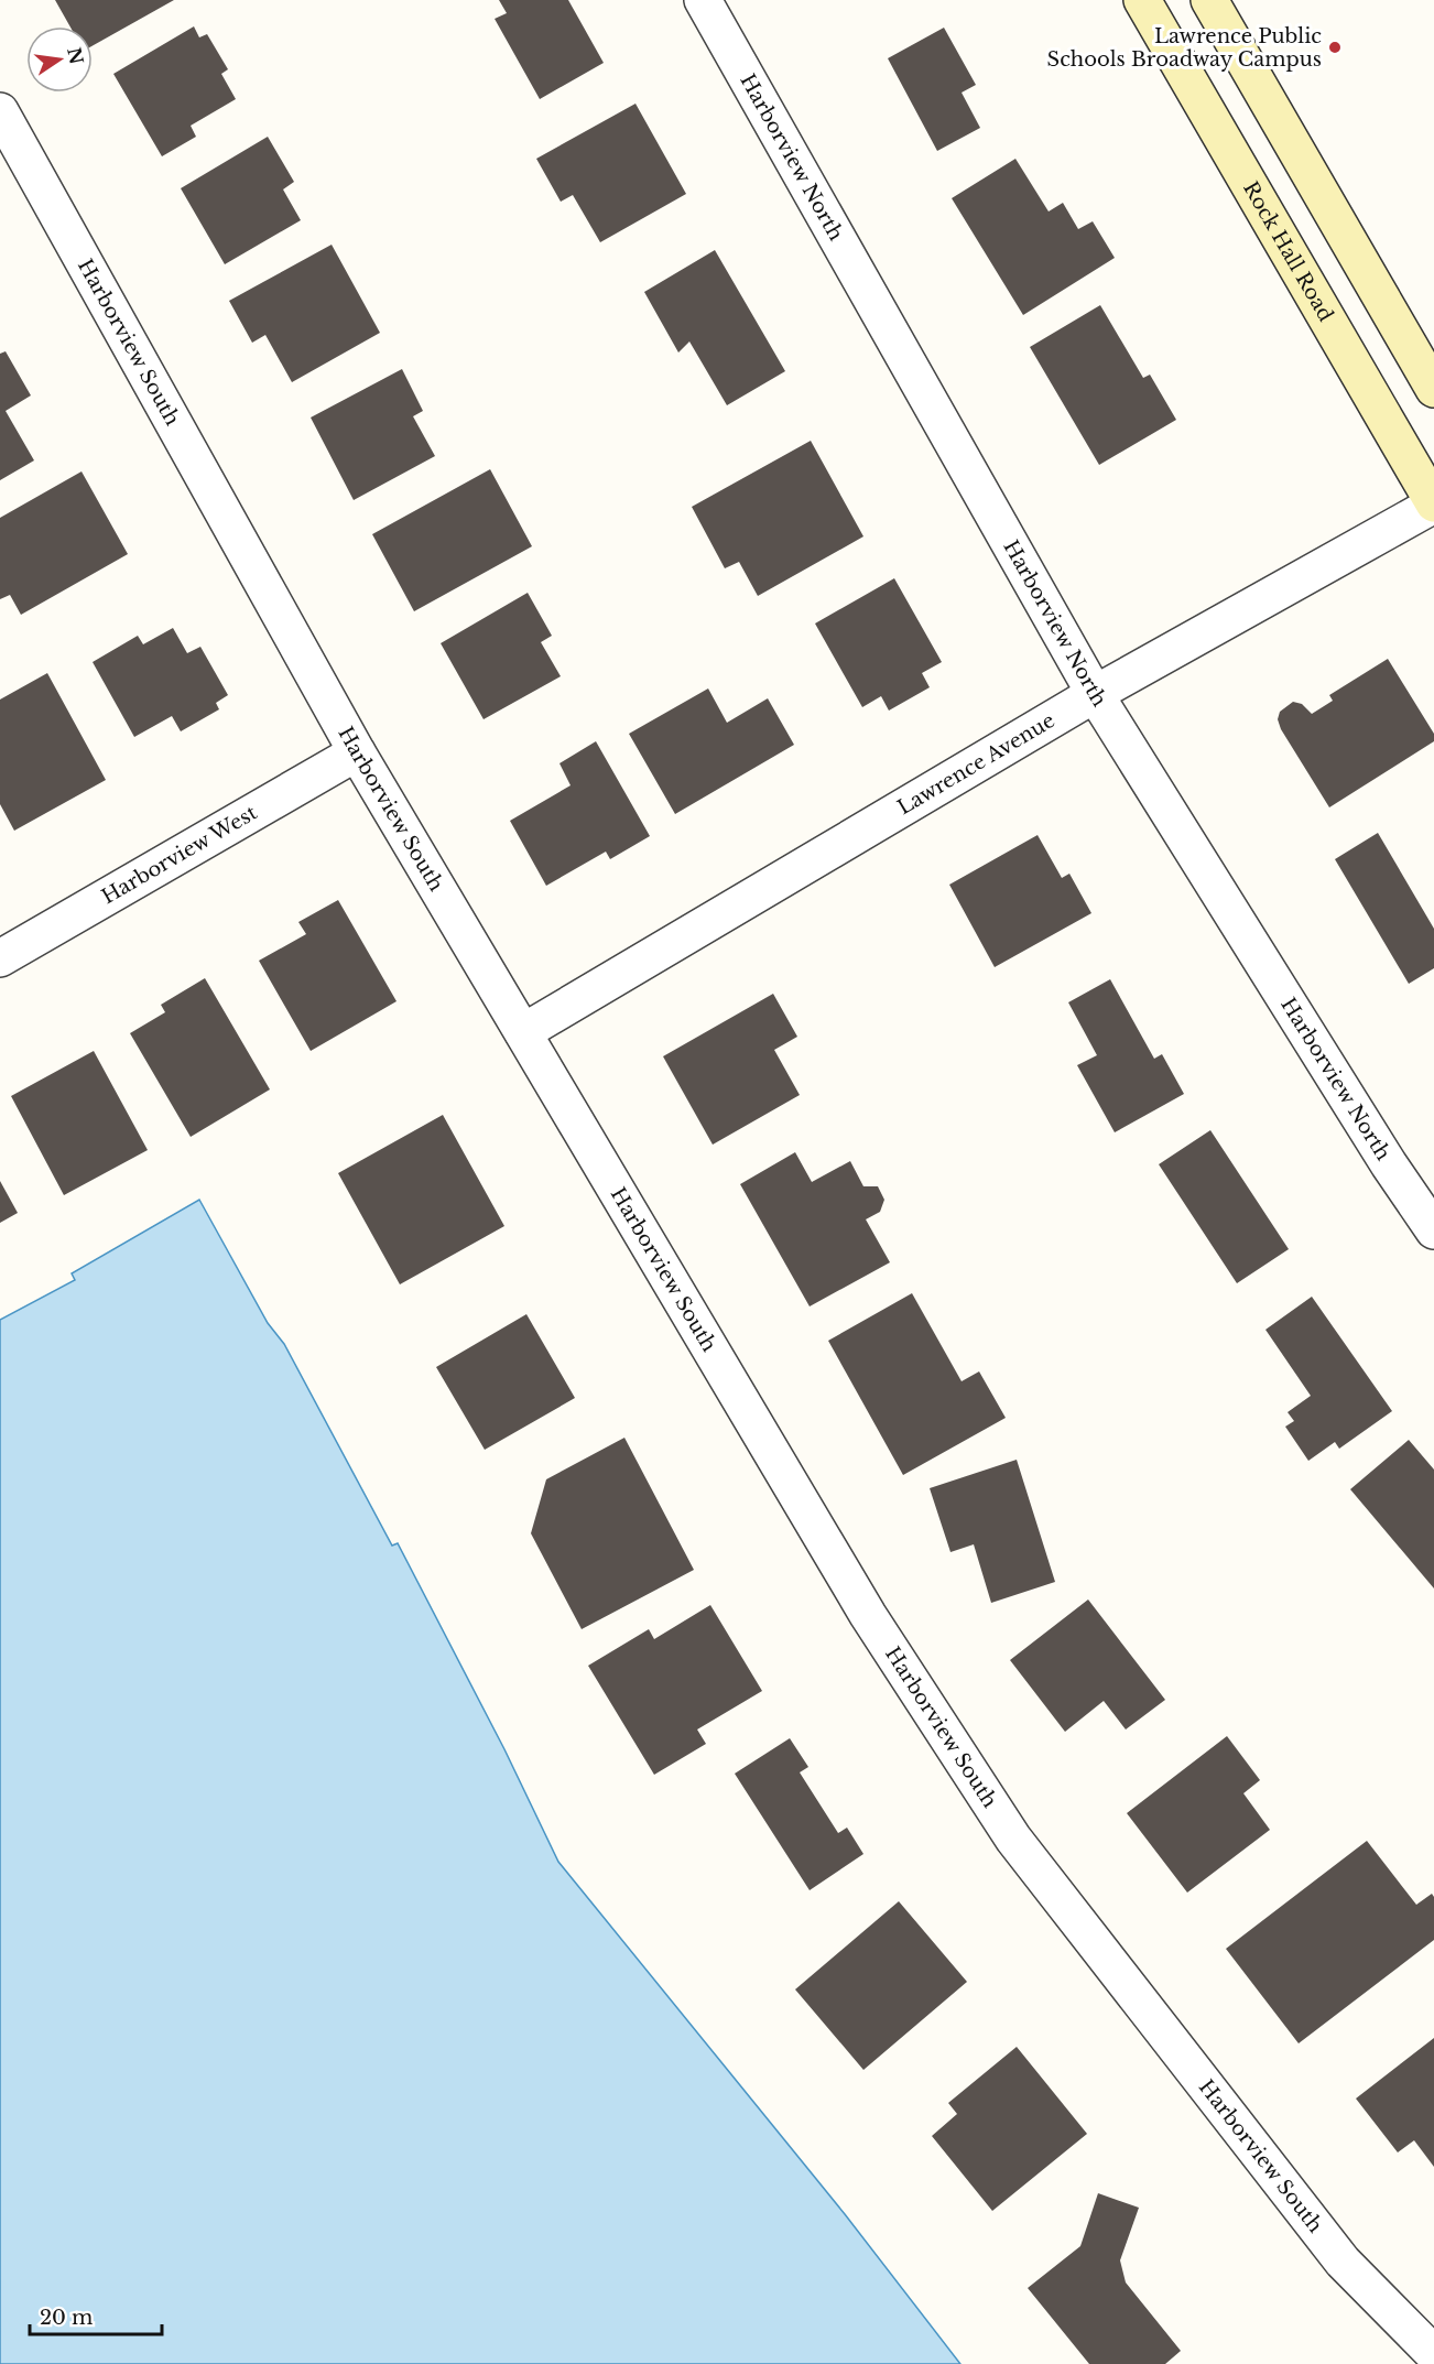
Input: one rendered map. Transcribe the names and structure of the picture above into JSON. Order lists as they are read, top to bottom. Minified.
{"streets":{"main road":["Rock Hall Road"],"street":["Harborview North","Harborview South","Lawrence Avenue","Harborview West"]},"crossings":[["Harborview North","Lawrence Avenue"],["Rock Hall Road","Lawrence Avenue"],["Harborview South","Lawrence Avenue"],["Harborview South","Harborview West"]],"places":["Lawrence Public Schools Broadway Campus"],"scale_bar":"20 m","north":"right"}
